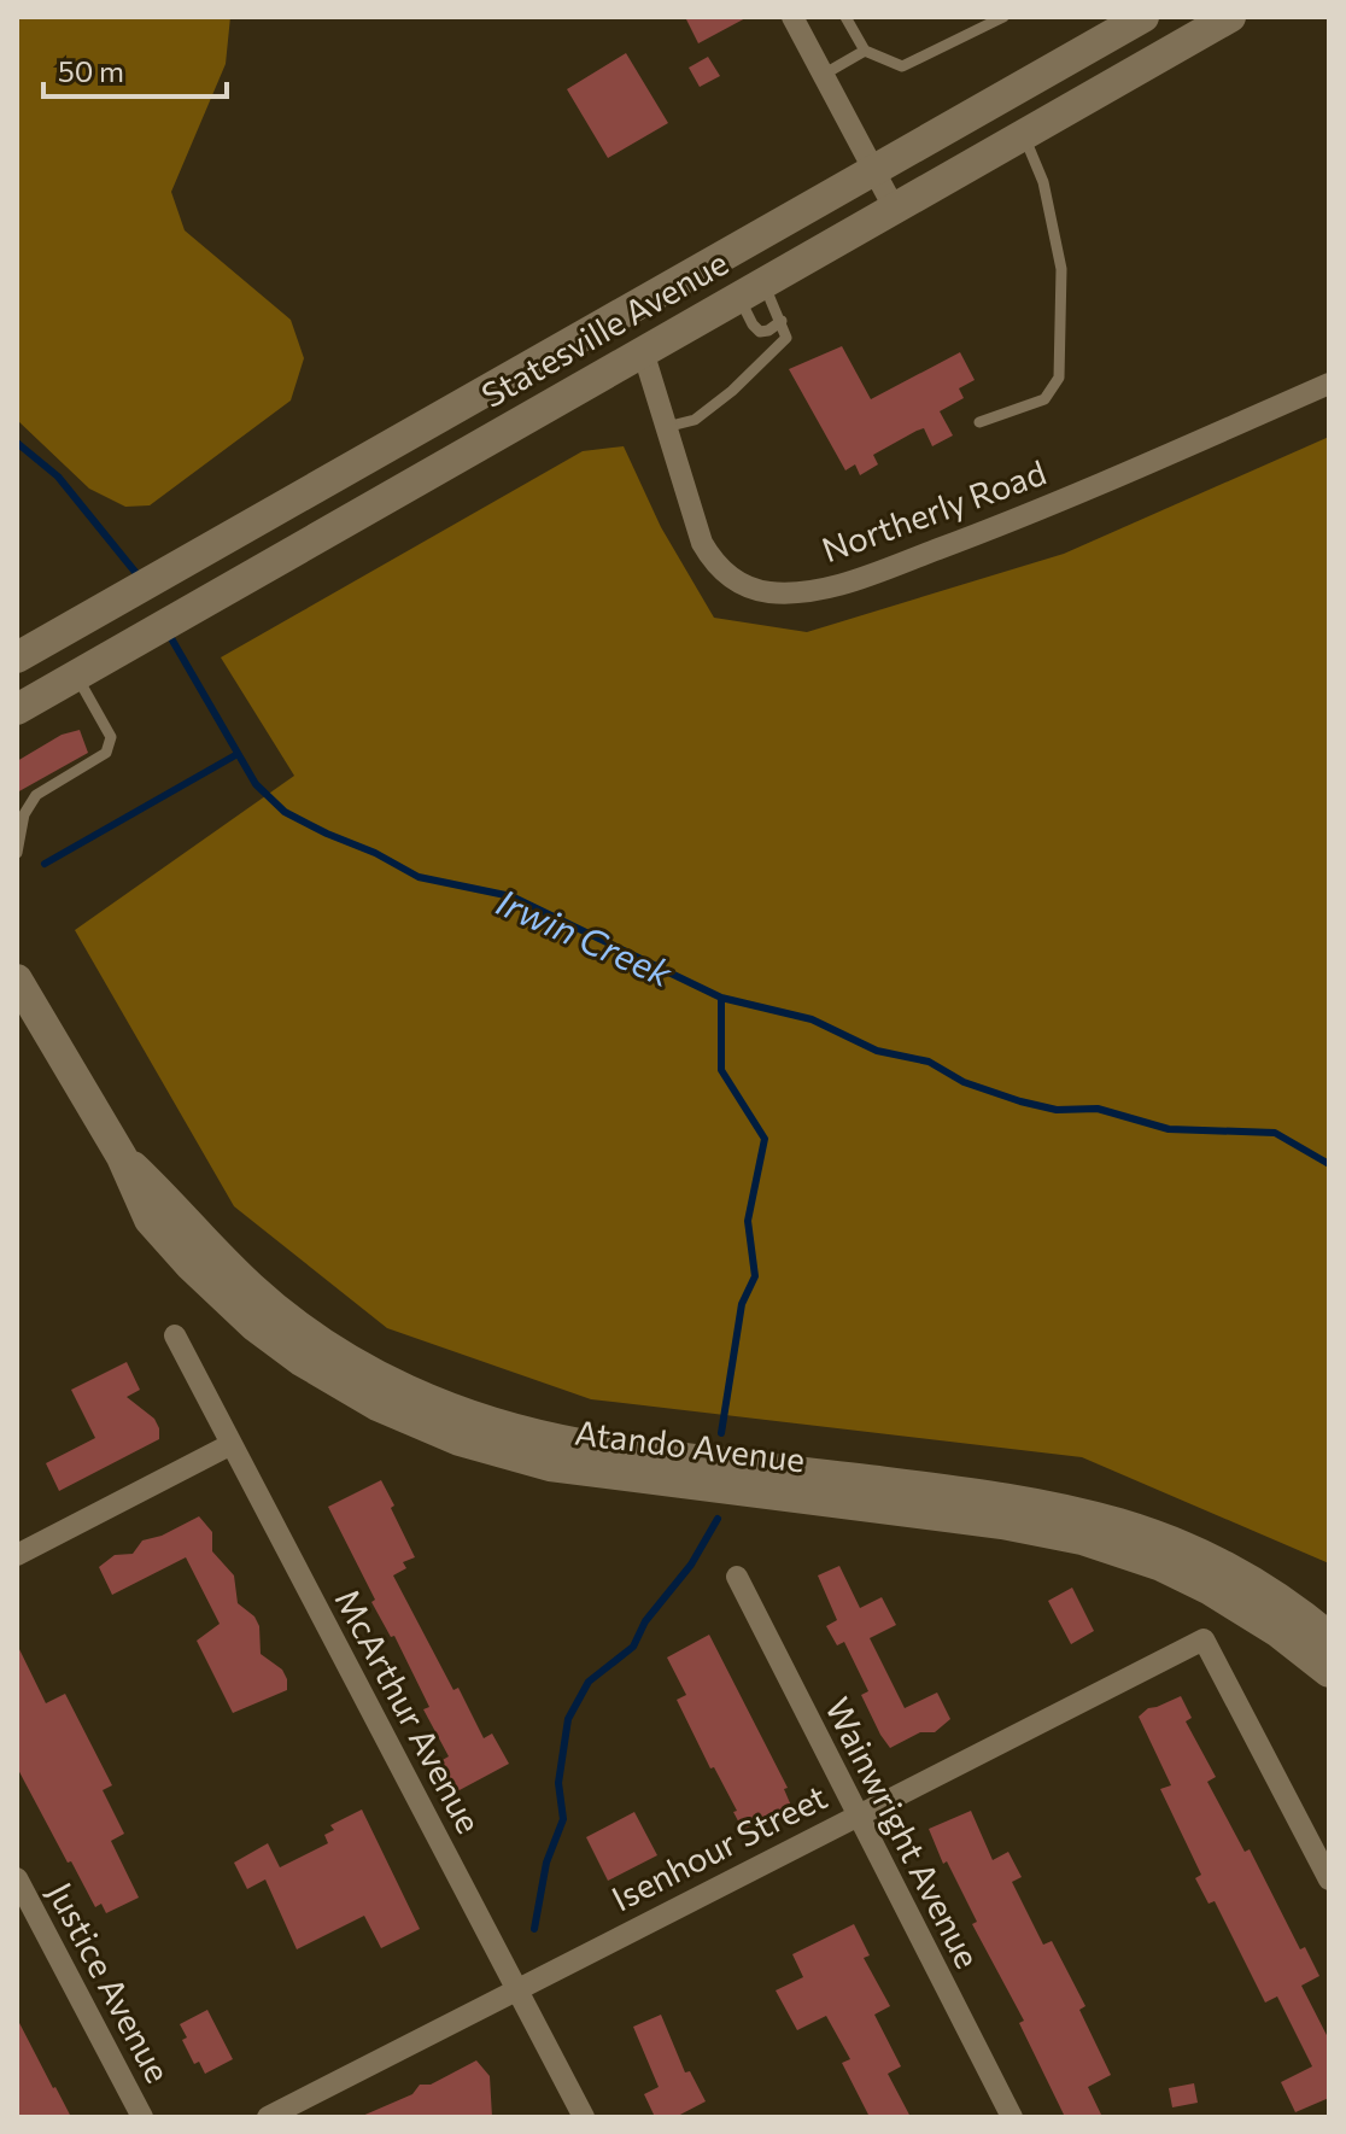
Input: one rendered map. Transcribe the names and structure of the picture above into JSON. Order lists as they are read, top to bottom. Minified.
{"streets":{"main road":["Statesville Avenue","Atando Avenue"],"street":["Northerly Road","McArthur Avenue","Wainwright Avenue","Isenhour Street","Justice Avenue"]},"crossings":[["Statesville Avenue","Northerly Road"],["McArthur Avenue","Isenhour Street"],["Wainwright Avenue","Isenhour Street"]],"water":["Irwin Creek"],"scale_bar":"50 m"}
